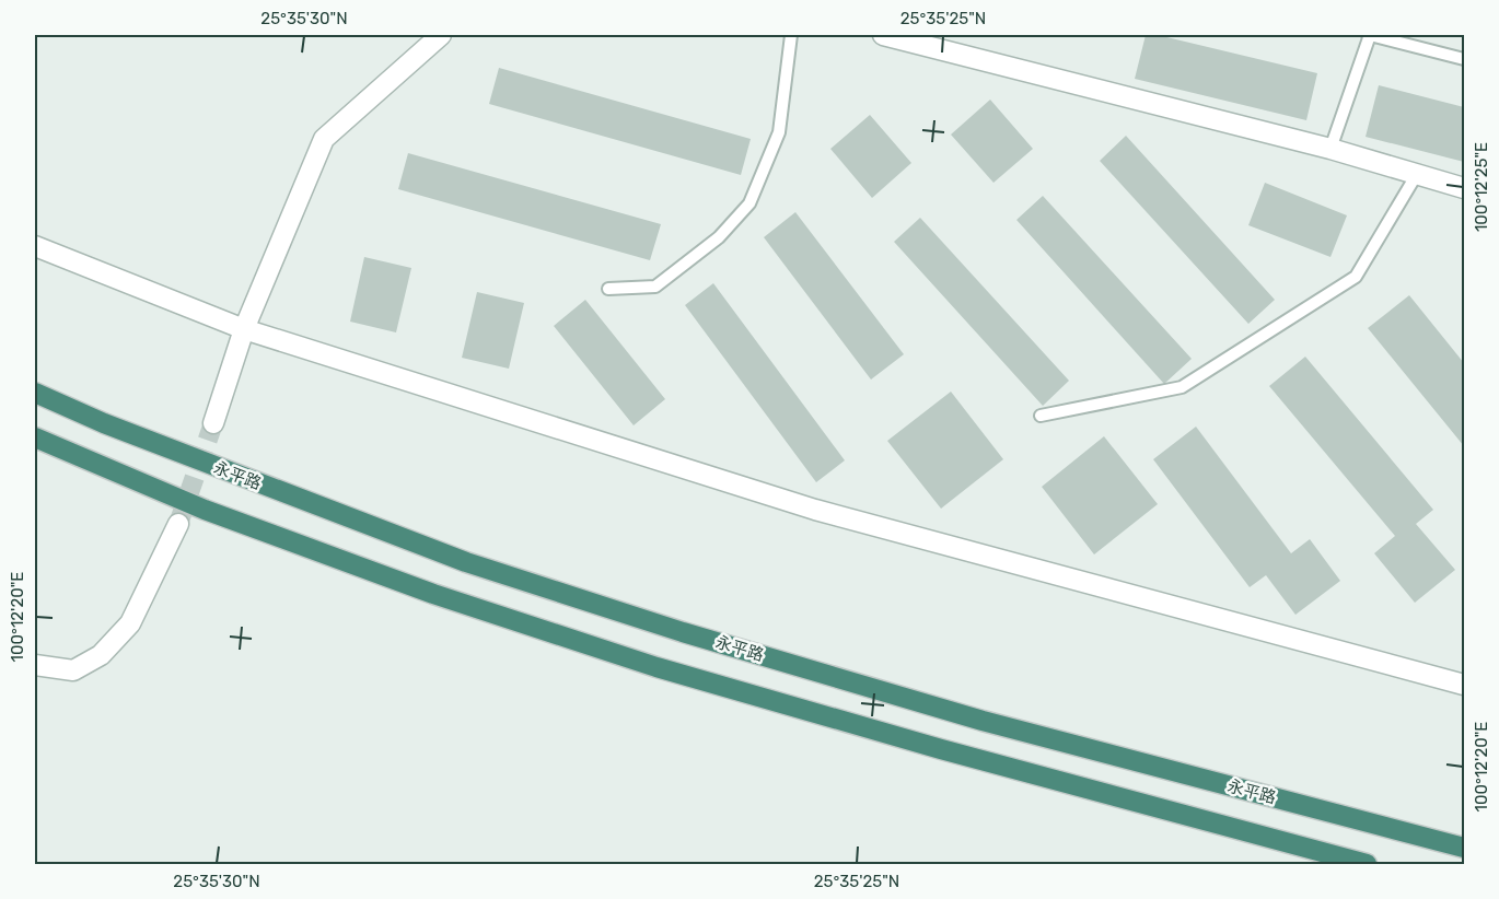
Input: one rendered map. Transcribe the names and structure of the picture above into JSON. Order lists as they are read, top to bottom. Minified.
{"streets":{"highway":["永平路"]},"coordinates":["25°35'30\"N","25°35'25\"N","100°12'25\"E","100°12'20\"E"]}
